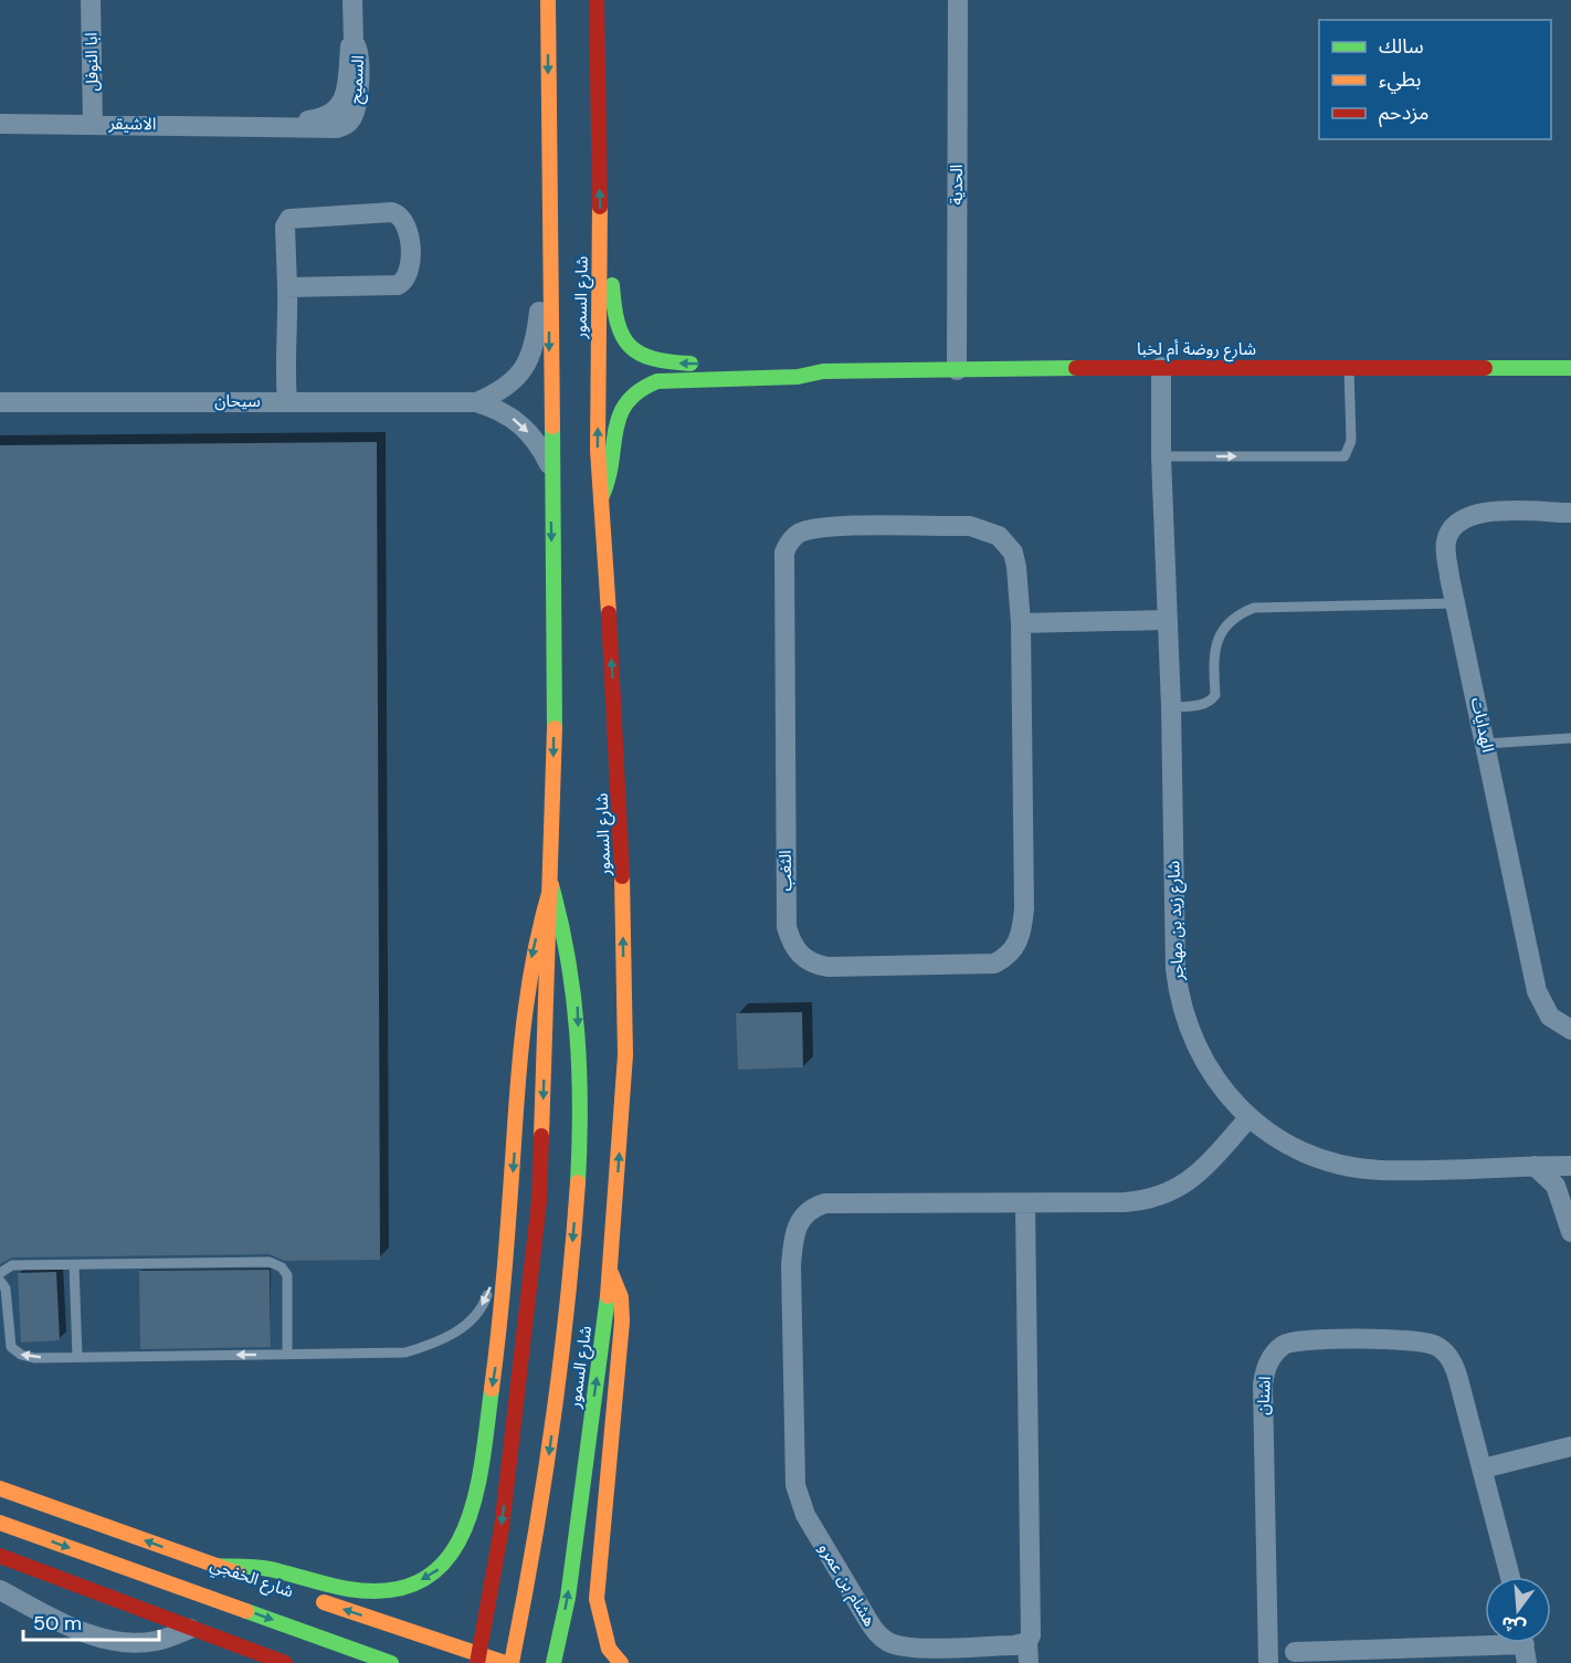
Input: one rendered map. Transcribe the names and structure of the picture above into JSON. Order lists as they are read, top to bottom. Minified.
{"streets":{"main road":["شارع السمور","شارع روضة أم لخبا","شارع الخفجي"],"street":["ابا النوفل","السميح","الاشيقر","الحدية","سيحان","الهدايات","الثغب","شارع زيد بن مهاجر","اشنان","هشام بن عمرو"]},"crossings":[["ابا النوفل","الاشيقر"],["السميح","الاشيقر"],["الحدية","شارع روضة أم لخبا"],["شارع السمور","شارع روضة أم لخبا"],["شارع السمور","سيحان"],["شارع السمور","شارع الخفجي"],["شارع روضة أم لخبا","شارع زيد بن مهاجر"],["شارع زيد بن مهاجر","هشام بن عمرو"]],"legend":["سالك","بطيء","مزدحم"],"scale_bar":"50 m","north":"bottom"}
